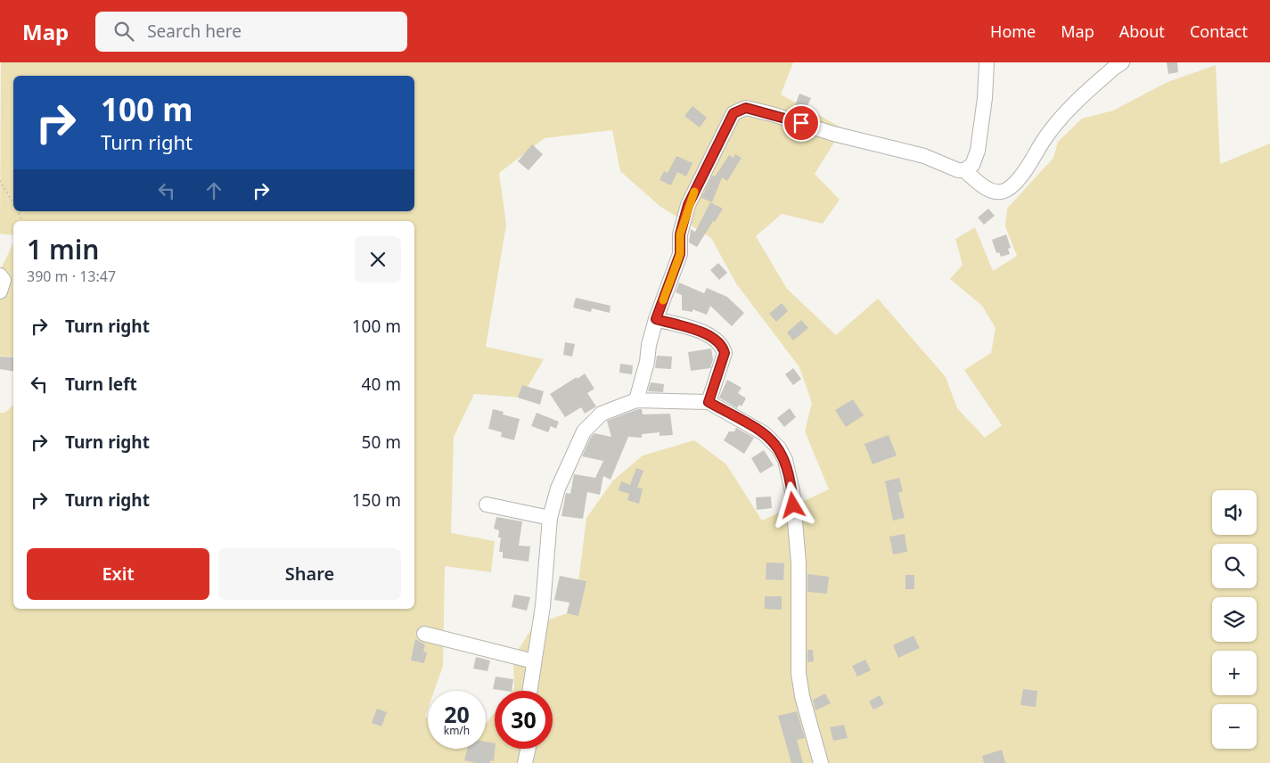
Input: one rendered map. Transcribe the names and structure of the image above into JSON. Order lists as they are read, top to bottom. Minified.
{"page":{"header":"Map","search":"Search here","nav":["Home","Map","About","Contact"],"turn":["100 m","Turn right"],"heading":["1 min","390 m · 13:47"],"list":[{"name":"Turn right","value":"100 m"},{"name":"Turn left","value":"40 m"},{"name":"Turn right","value":"50 m"},{"name":"Turn right","value":"150 m"}],"map_buttons":["+","−"],"buttons":["Exit","Share"],"speed":"20 km/h","limit":"30"}}
